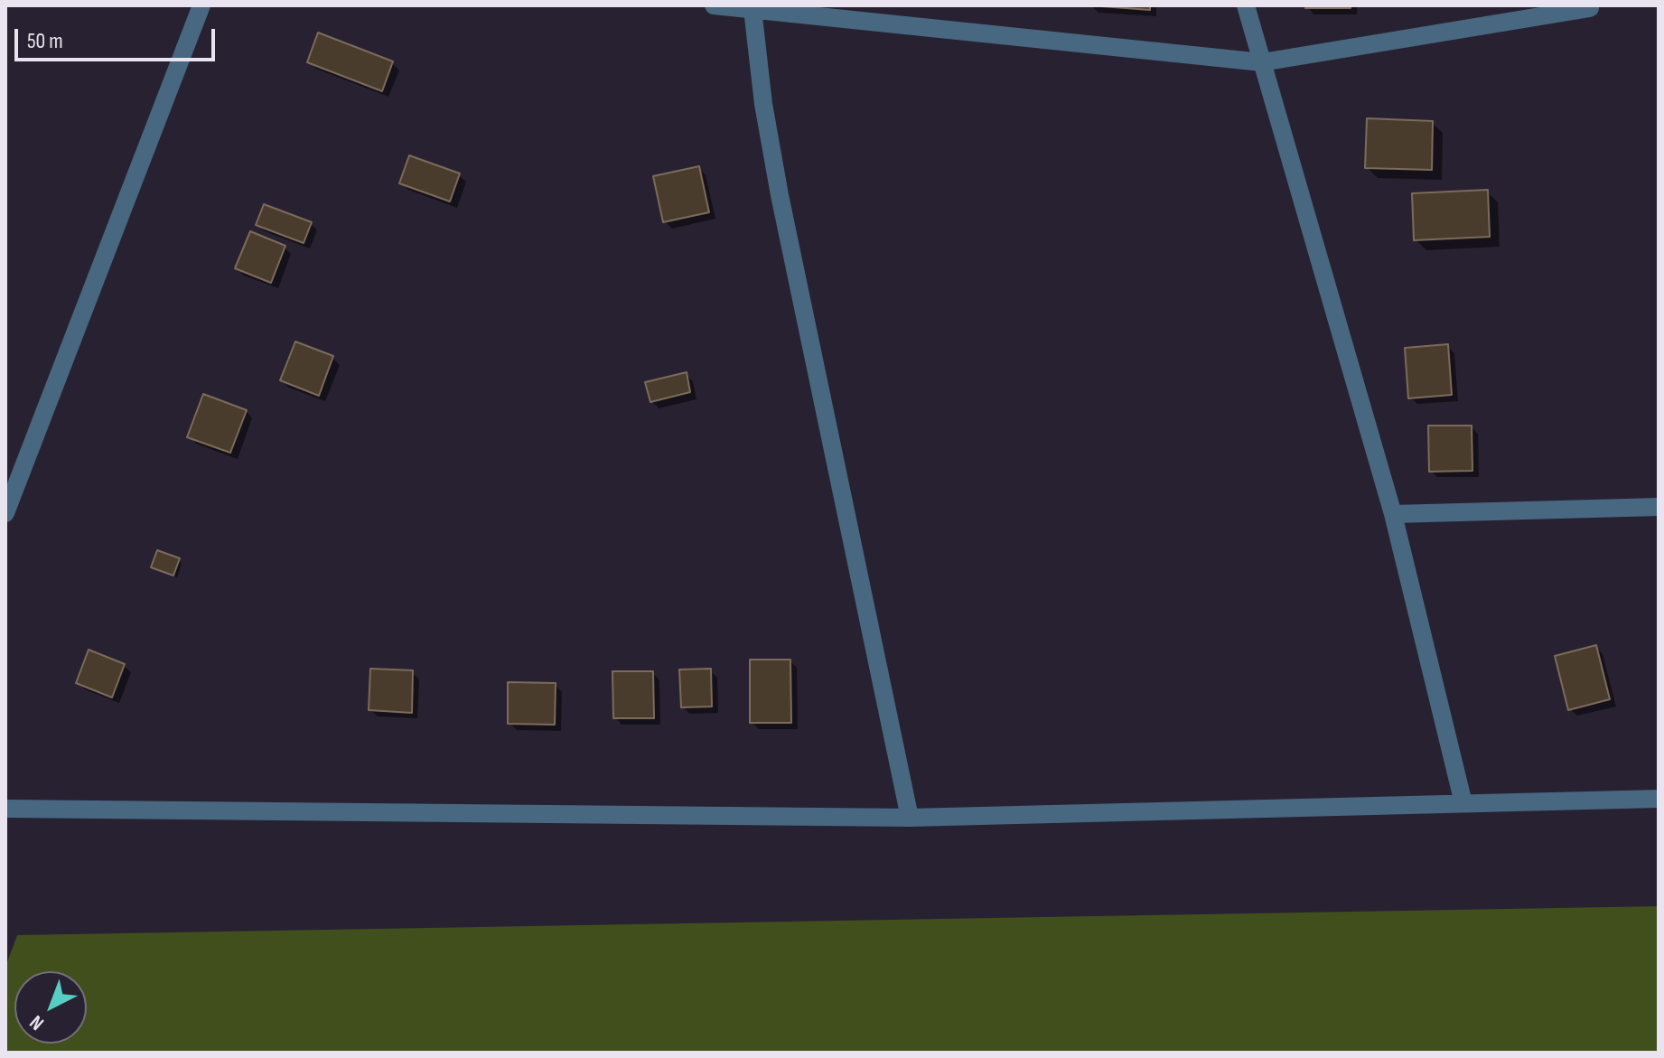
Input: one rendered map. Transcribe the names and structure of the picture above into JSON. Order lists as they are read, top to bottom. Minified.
{"scale_bar":"50 m","north":"bottom left"}
